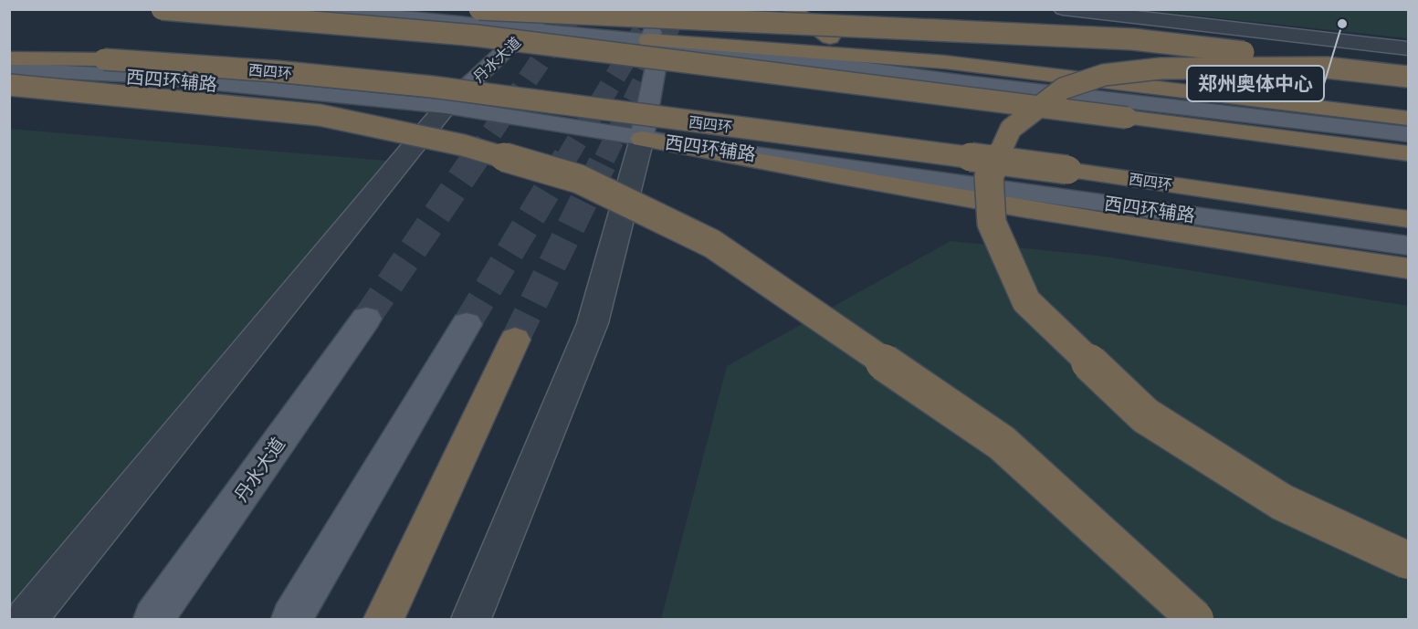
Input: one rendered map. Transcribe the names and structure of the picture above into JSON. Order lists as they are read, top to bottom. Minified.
{"streets":{"highway":["西四环"],"main road":["丹水大道","西四环辅路"]},"crossings":[["丹水大道","西四环辅路"]],"places":["郑州奥体中心"]}
